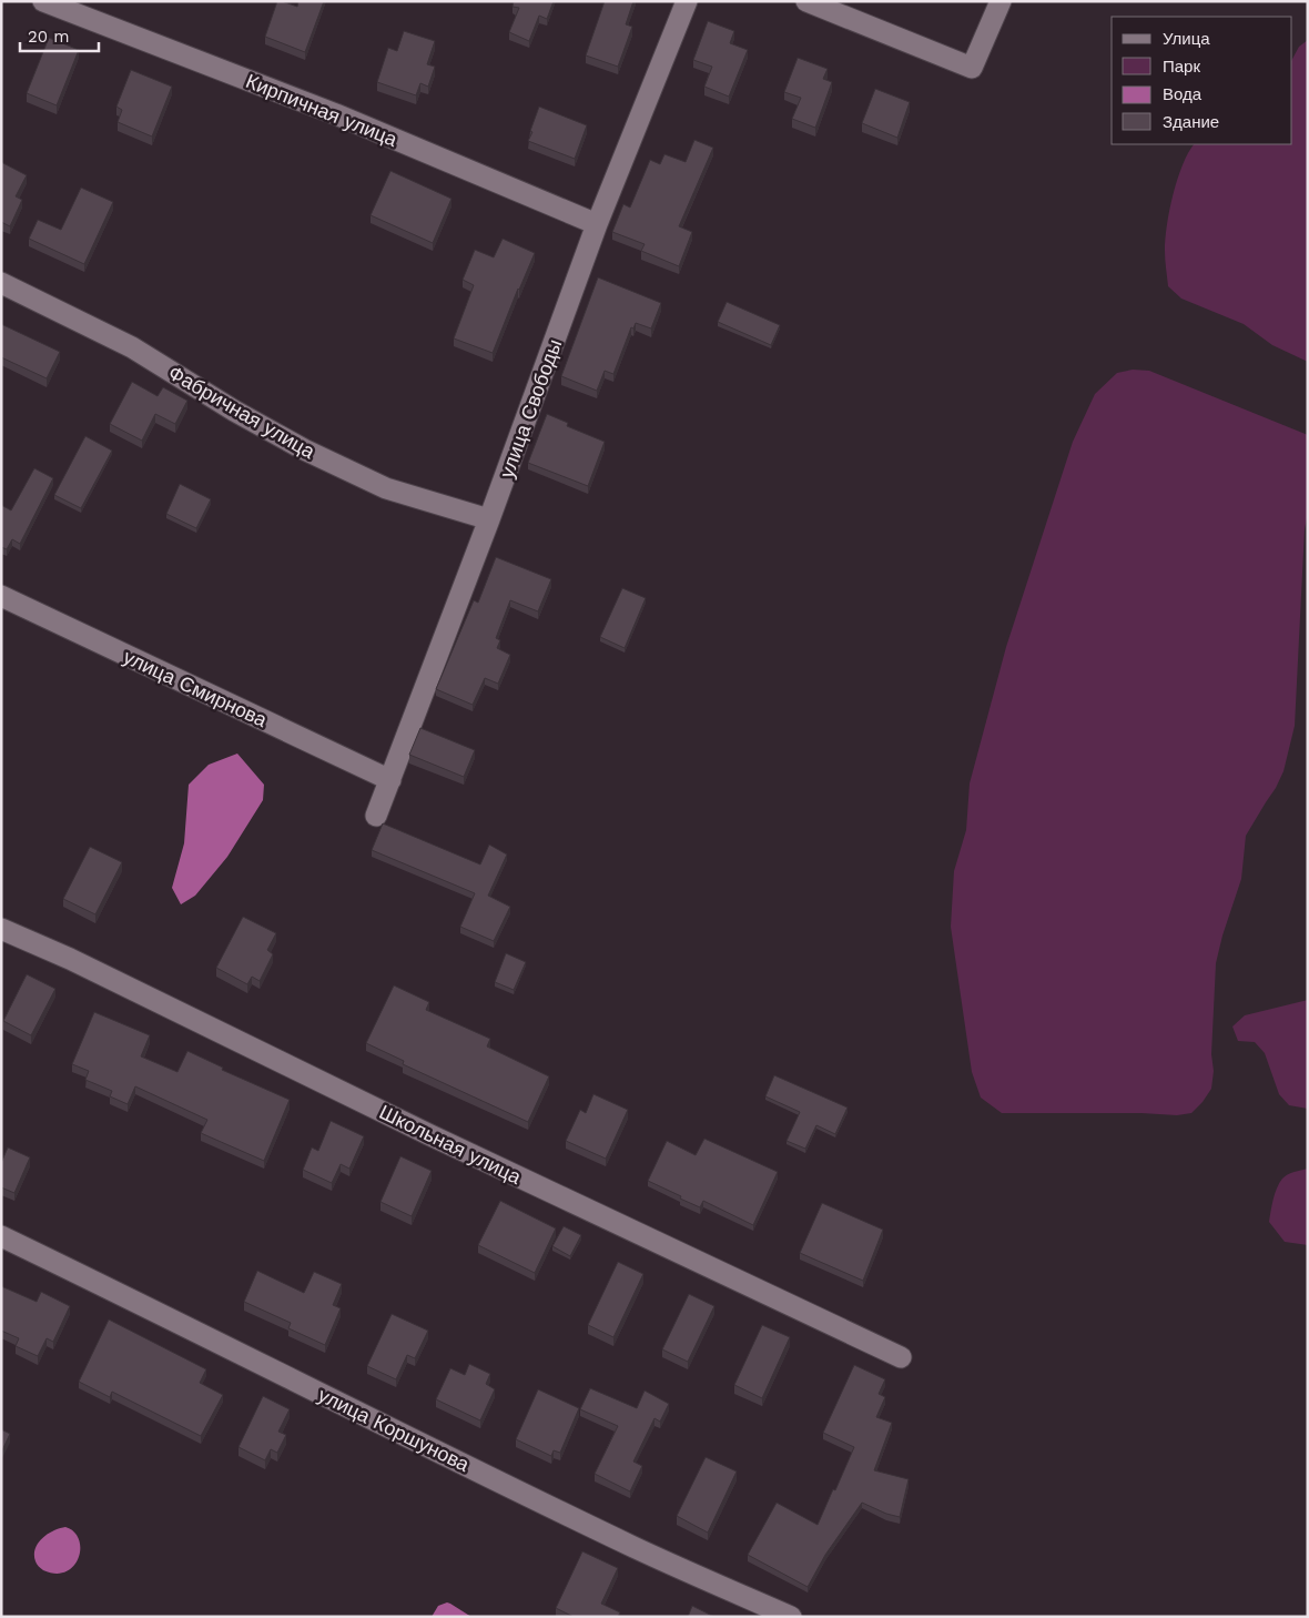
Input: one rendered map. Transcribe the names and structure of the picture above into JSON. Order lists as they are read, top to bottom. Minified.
{"streets":{"street":["Кирпичная улица","улица Свободы","Фабричная улица","улица Смирнова","Школьная улица","улица Коршунова"]},"crossings":[["Кирпичная улица","улица Свободы"],["улица Свободы","Фабричная улица"],["улица Свободы","улица Смирнова"]],"legend":["Улица","Парк","Вода","Здание"],"scale_bar":"20 m"}
